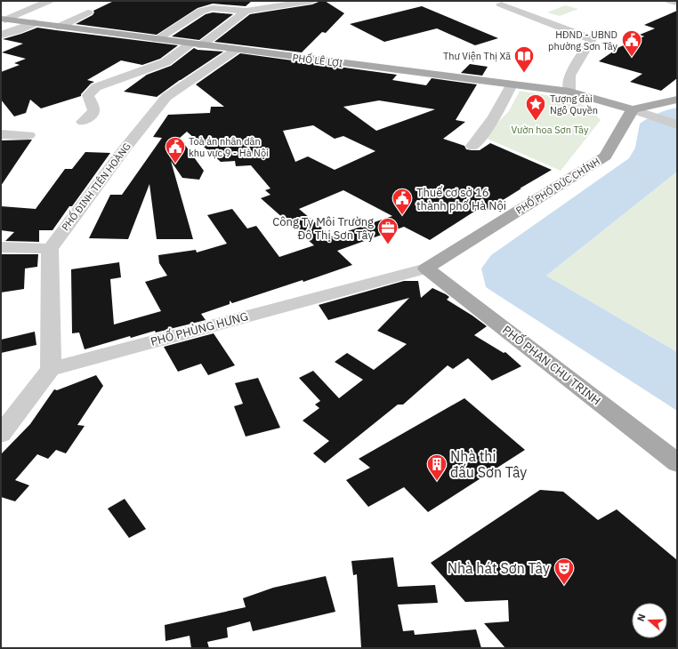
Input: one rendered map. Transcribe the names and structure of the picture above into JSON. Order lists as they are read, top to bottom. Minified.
{"streets":{"main road":["PHỐ LÊ LỢI","PHỐ PHÓ ĐỨC CHÍNH","PHỐ PHAN CHU TRINH"],"street":["PHỐ ĐINH TIÊN HOÀNG","PHỐ PHÙNG HƯNG"]},"crossings":[["PHỐ LÊ LỢI","PHỐ PHÓ ĐỨC CHÍNH"],["PHỐ LÊ LỢI","PHỐ ĐINH TIÊN HOÀNG"],["PHỐ PHÓ ĐỨC CHÍNH","PHỐ PHÙNG HƯNG"],["PHỐ PHÓ ĐỨC CHÍNH","PHỐ PHAN CHU TRINH"],["PHỐ PHÙNG HƯNG","PHỐ PHAN CHU TRINH"]],"parks":["Vườn hoa Sơn Tây"],"places":{"public building":["HĐND - UBND phường Sơn Tây","Toà án nhân dân khu vực 9 - Hà Nội","Thuế cơ sở 16 thành phố Hà Nội"],"library":["Thư Viện Thị Xã"],"place":["Tượng đài Ngô Quyền"],"office":["Công Ty Môi Trường Đô Thị Sơn Tây"],"building":["Nhà thi đấu Sơn Tây"],"theatre":["Nhà hát Sơn Tây"]},"north":"left"}
